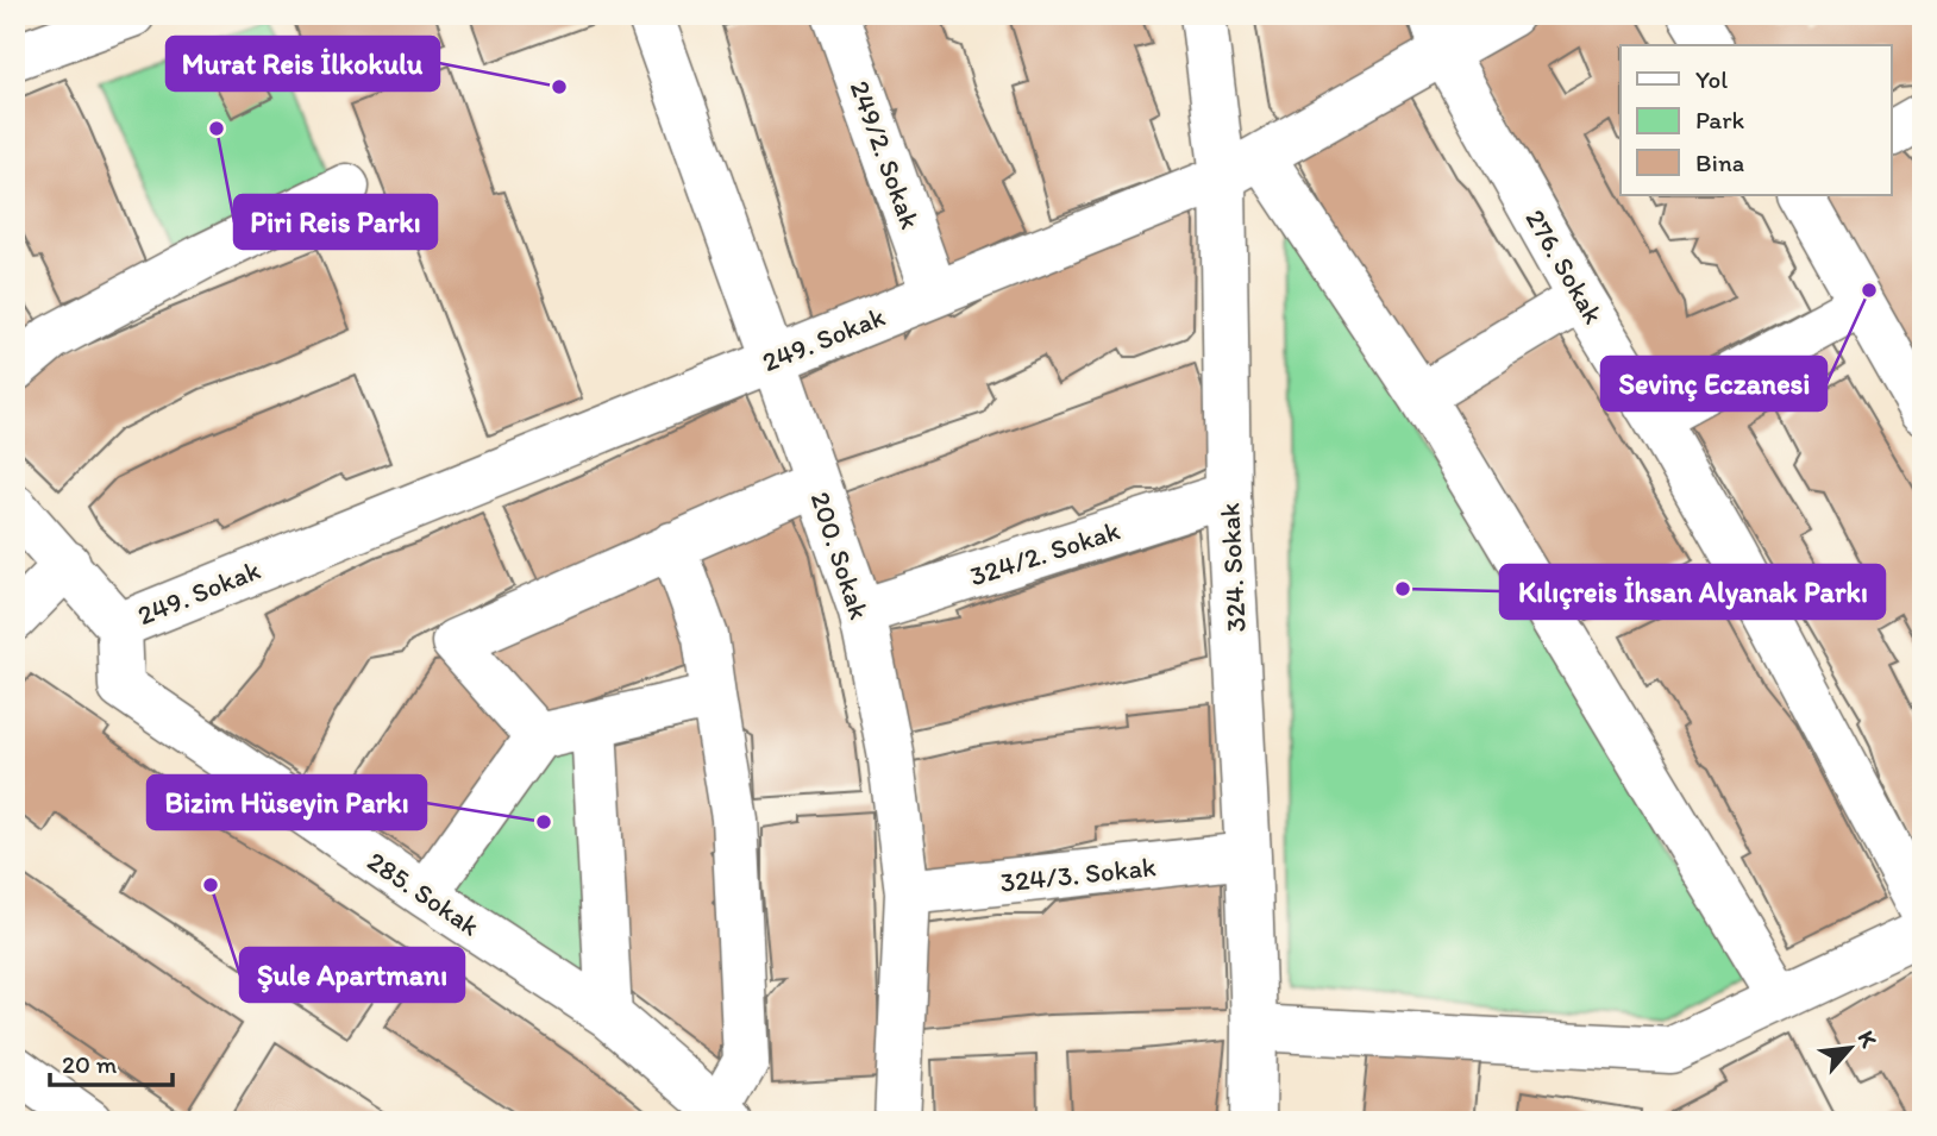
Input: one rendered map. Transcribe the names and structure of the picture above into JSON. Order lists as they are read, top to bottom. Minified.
{"streets":{"street":["249/2. Sokak","276. Sokak","249. Sokak","324/2. Sokak","200. Sokak","324. Sokak","324/3. Sokak","285. Sokak"]},"crossings":[["249/2. Sokak","249. Sokak"],["276. Sokak","249. Sokak"],["249. Sokak","200. Sokak"],["249. Sokak","324. Sokak"],["249. Sokak","285. Sokak"],["324/2. Sokak","200. Sokak"],["324/2. Sokak","324. Sokak"],["200. Sokak","324/3. Sokak"],["324. Sokak","324/3. Sokak"]],"places":["Murat Reis İlkokulu","Piri Reis Parkı","Sevinç Eczanesi","Kılıçreis İhsan Alyanak Parkı","Bizim Hüseyin Parkı","Şule Apartmanı"],"legend":["Yol","Park","Bina"],"scale_bar":"20 m","north":"top right"}
